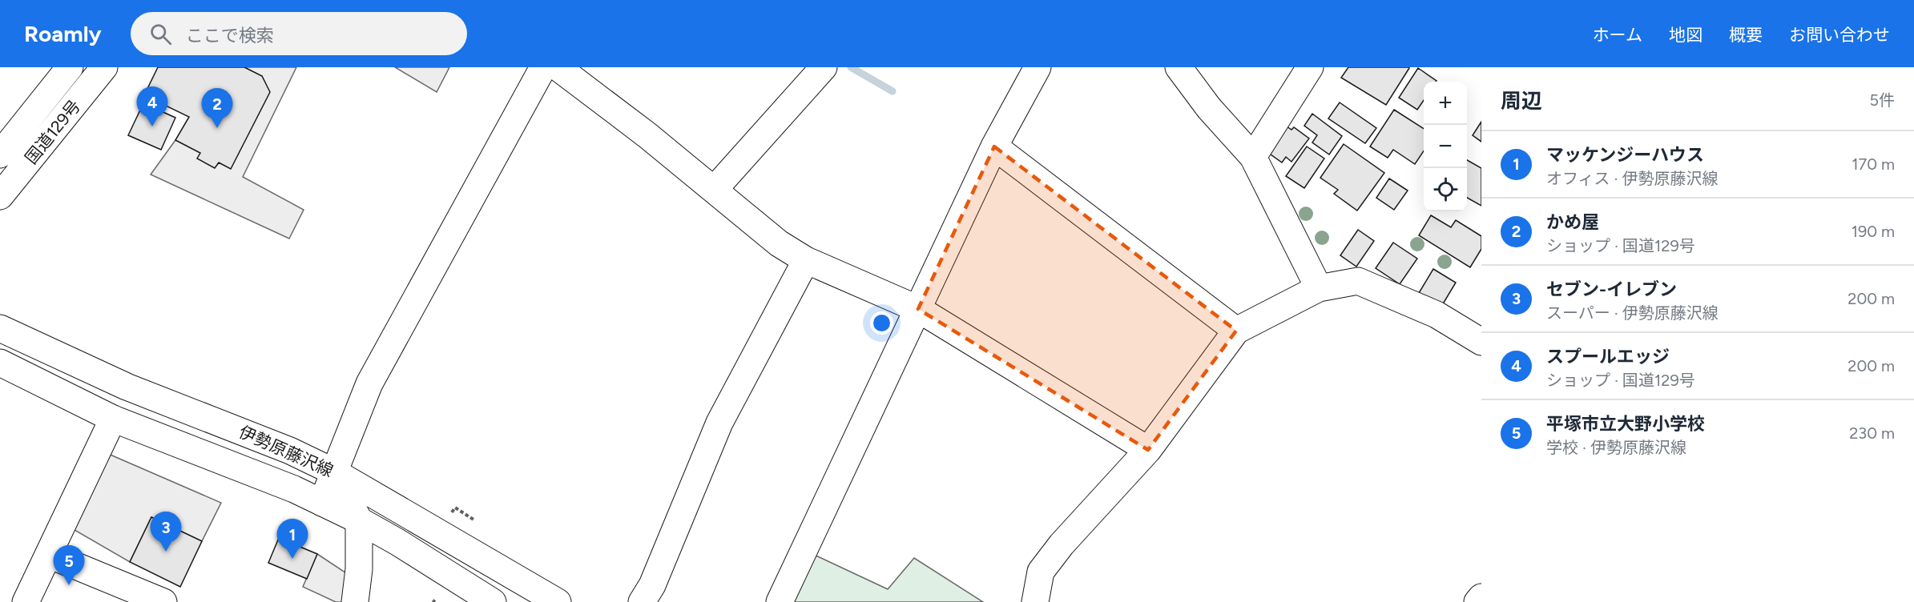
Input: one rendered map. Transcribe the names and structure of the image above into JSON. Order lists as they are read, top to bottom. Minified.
{"streets":{"main road":["国道129号","伊勢原藤沢線"]},"page":{"header":"Roamly","search":"ここで検索","nav":["ホーム","地図","概要","お問い合わせ"],"heading":["周辺","5件"],"map_buttons":["+","−"],"pins":["4","2","3","1","5"],"list":[{"mark":"1","name":"マッケンジーハウス","note":"オフィス · 伊勢原藤沢線","value":"170 m"},{"mark":"2","name":"かめ屋","note":"ショップ · 国道129号","value":"190 m"},{"mark":"3","name":"セブン-イレブン","note":"スーパー · 伊勢原藤沢線","value":"200 m"},{"mark":"4","name":"スプールエッジ","note":"ショップ · 国道129号","value":"200 m"},{"mark":"5","name":"平塚市立大野小学校","note":"学校 · 伊勢原藤沢線","value":"230 m"}]}}
